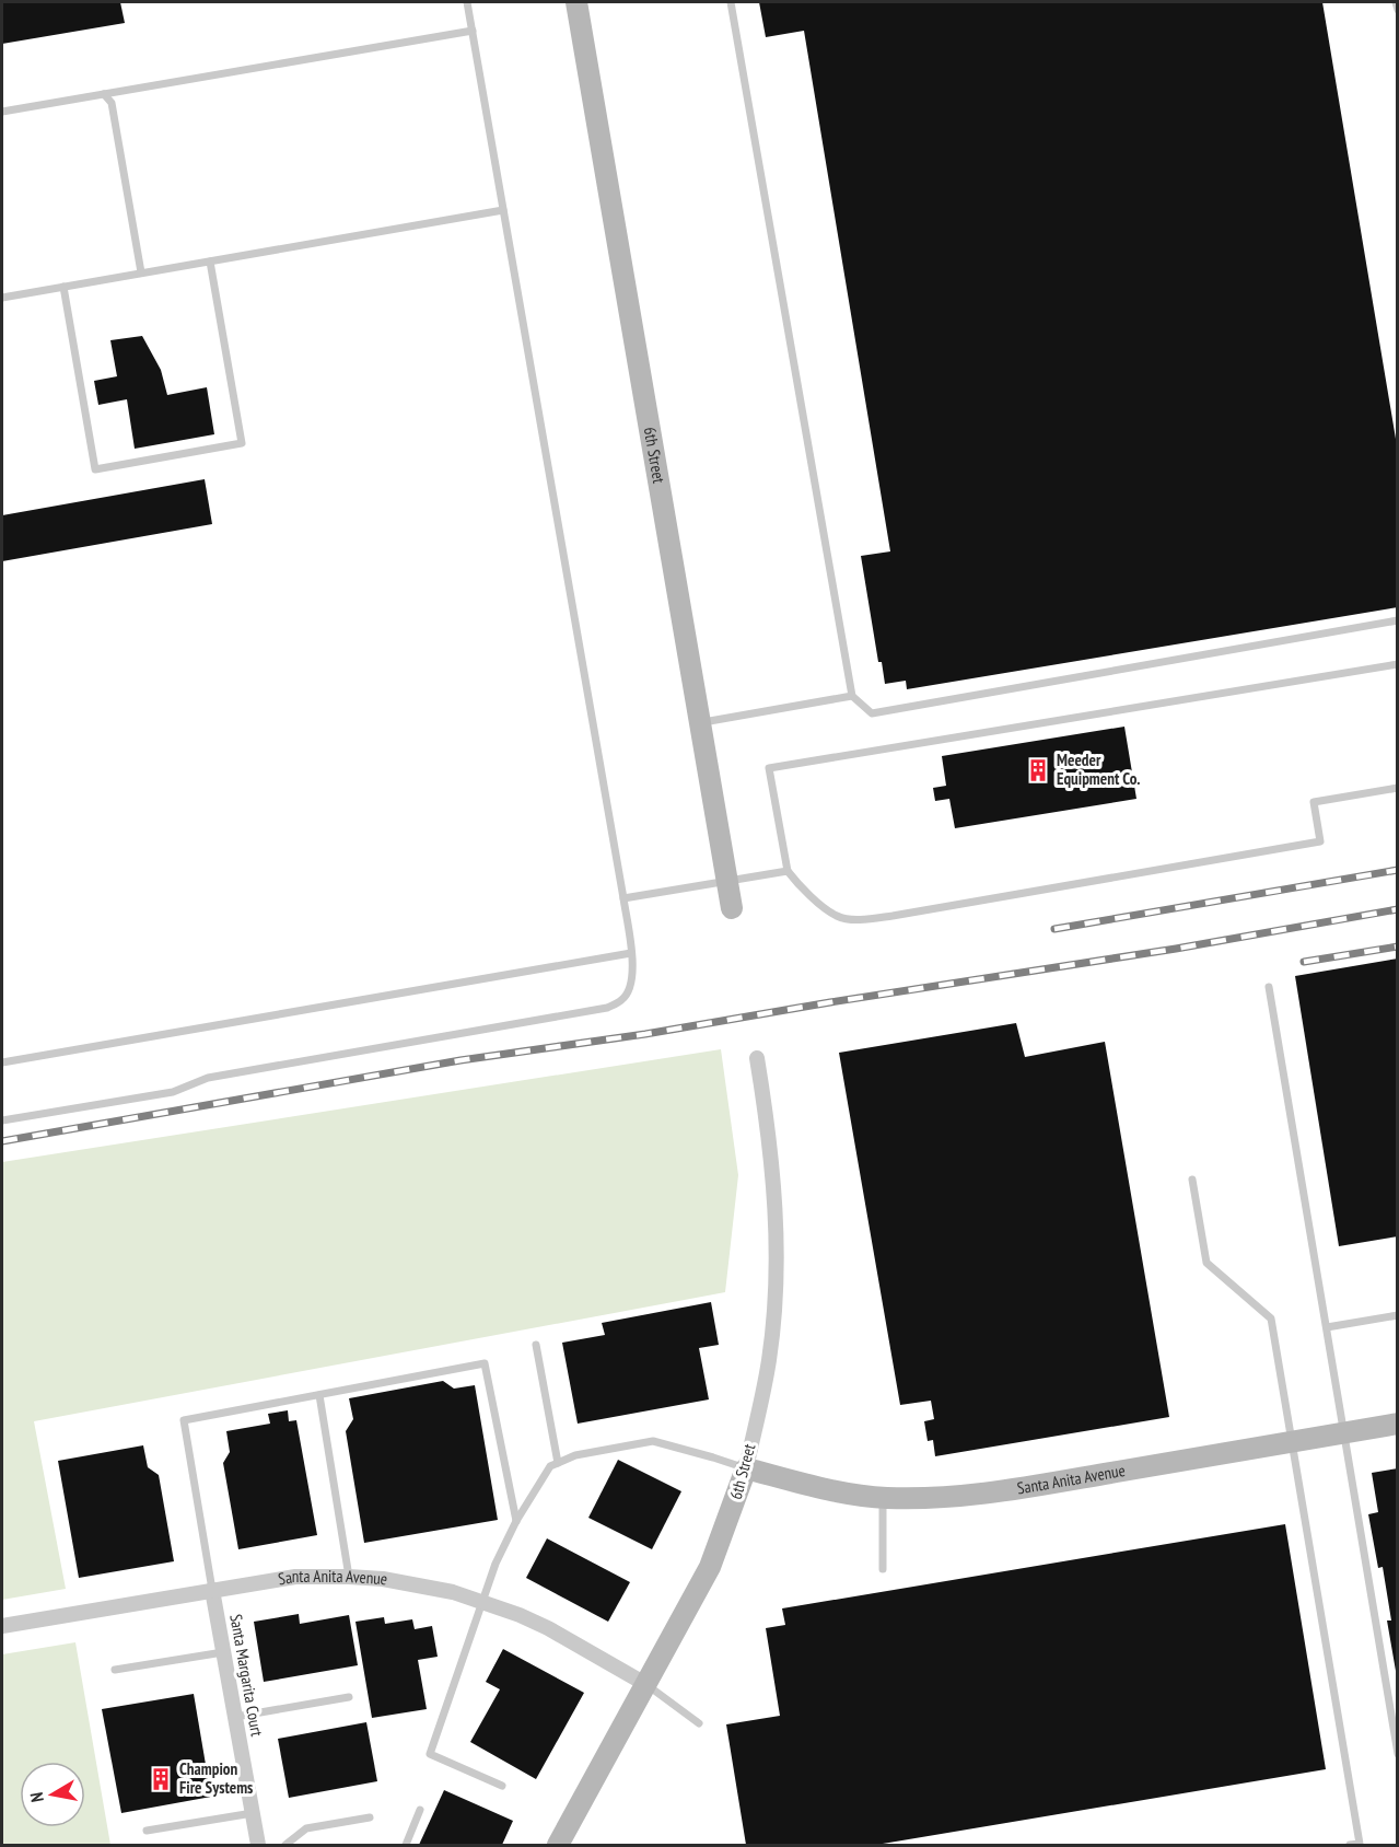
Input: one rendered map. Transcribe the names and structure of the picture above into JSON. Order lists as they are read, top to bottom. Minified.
{"streets":{"street":["6th Street","Santa Anita Avenue","Santa Margarita Court"]},"crossings":[["6th Street","Santa Anita Avenue"],["Santa Anita Avenue","Santa Margarita Court"]],"places":{"building":["Meeder Equipment Co.","Champion Fire Systems"]},"north":"left"}
